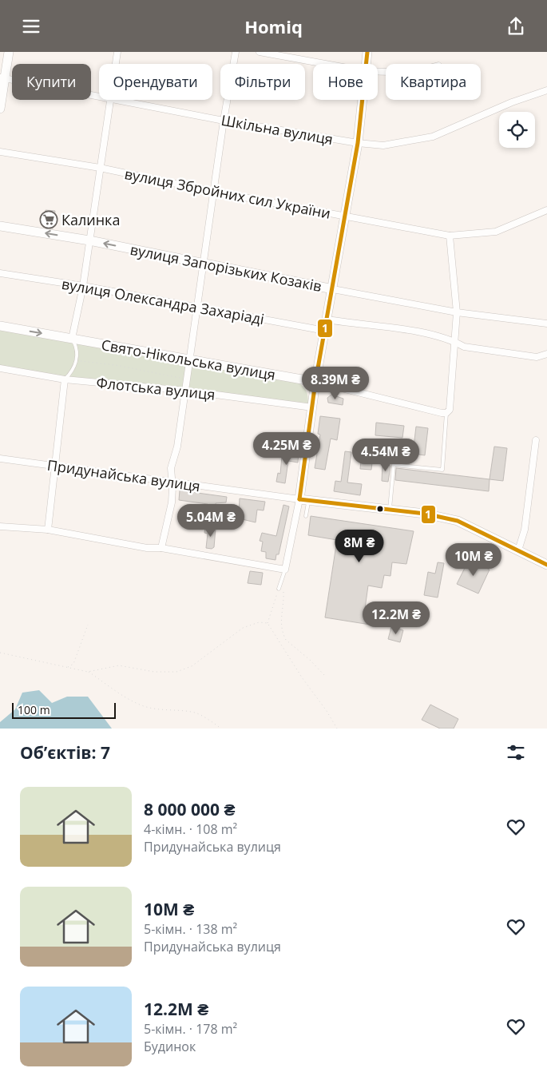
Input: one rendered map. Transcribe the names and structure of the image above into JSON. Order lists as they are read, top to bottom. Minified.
{"streets":{"main road":["вулиця Запорізьких Козаків","Свято-Нікольська вулиця","Придунайська вулиця"],"street":["Шкільна вулиця","вулиця Збройних сил України","вулиця Олександра Захаріаді","Флотська вулиця"]},"one_way":["вулиця Запорізьких Козаків"],"places":{"supermarket":["Калинка"]},"lines":["transit line 1"],"scale_bar":"100 m","page":{"header":"Homiq","chip":["Купити","Орендувати","Фільтри","Нове","Квартира"],"price":["8.39M ₴","4.25M ₴","4.54M ₴","5.04M ₴","8M ₴","10M ₴","12.2M ₴"],"scale":"100 m","heading":"Об’єктів: 7","list":[{"name":"8 000 000 ₴","note":"4-кімн. · 108 m² · Придунайська вулиця"},{"name":"10M ₴","note":"5-кімн. · 138 m² · Придунайська вулиця"},{"name":"12.2M ₴","note":"5-кімн. · 178 m² · Будинок"}]}}
